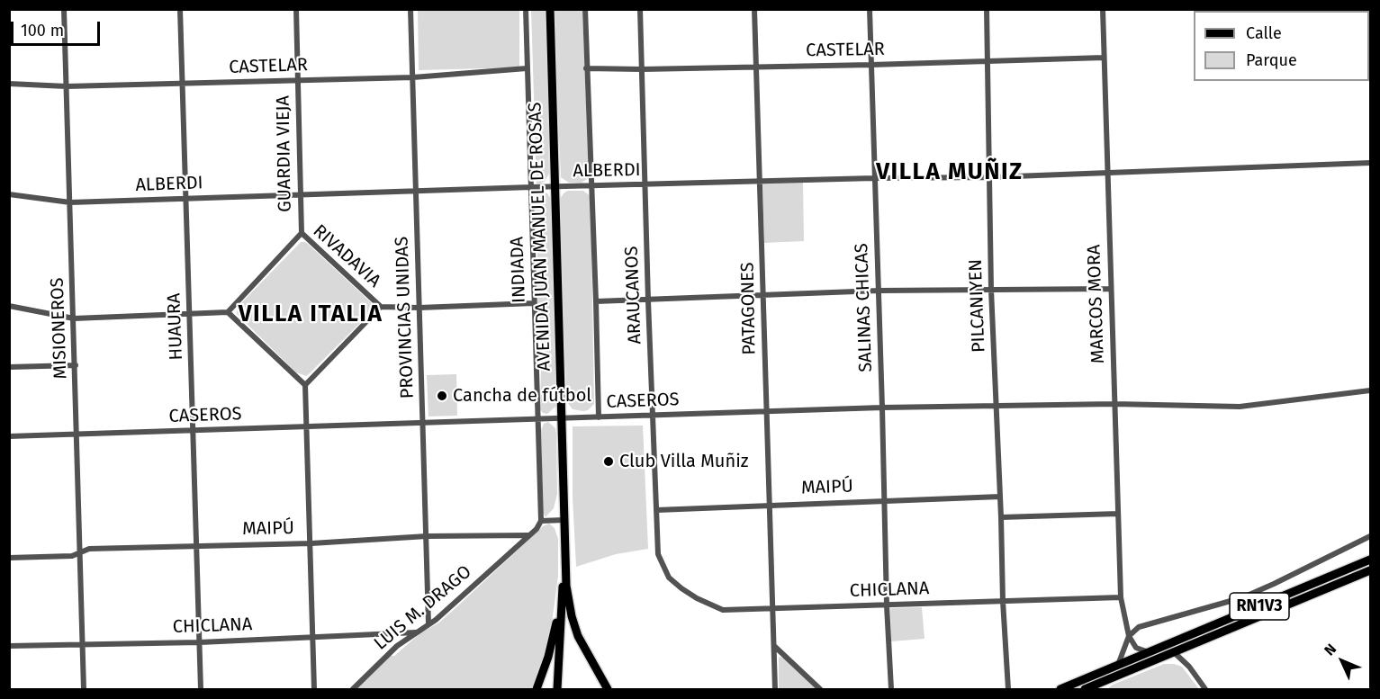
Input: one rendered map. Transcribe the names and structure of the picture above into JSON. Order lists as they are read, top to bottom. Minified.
{"streets":{"main road":["AVENIDA JUAN MANUEL DE ROSAS","RN1V3"],"street":["CASTELAR","GUARDIA VIEJA","ALBERDI","RIVADAVIA","INDIADA","ARAUCANOS","MARCOS MORA","PILCANIYEN","SALINAS CHICAS","PATAGONES","PROVINCIAS UNIDAS","HUAURA","MISIONEROS","CASEROS","MAIPÚ","CHICLANA","LUIS M. DRAGO"]},"crossings":[["CASTELAR","GUARDIA VIEJA"],["CASTELAR","INDIADA"],["CASTELAR","ARAUCANOS"],["CASTELAR","MARCOS MORA"],["CASTELAR","PILCANIYEN"],["CASTELAR","SALINAS CHICAS"],["CASTELAR","PATAGONES"],["CASTELAR","PROVINCIAS UNIDAS"],["CASTELAR","HUAURA"],["CASTELAR","MISIONEROS"],["GUARDIA VIEJA","ALBERDI"],["GUARDIA VIEJA","RIVADAVIA"],["ALBERDI","AVENIDA JUAN MANUEL DE ROSAS"],["ALBERDI","INDIADA"],["ALBERDI","ARAUCANOS"],["ALBERDI","MARCOS MORA"],["ALBERDI","PILCANIYEN"],["ALBERDI","SALINAS CHICAS"],["ALBERDI","PATAGONES"],["ALBERDI","PROVINCIAS UNIDAS"],["ALBERDI","HUAURA"],["ALBERDI","MISIONEROS"],["AVENIDA JUAN MANUEL DE ROSAS","CASEROS"],["RIVADAVIA","INDIADA"],["RIVADAVIA","PROVINCIAS UNIDAS"],["INDIADA","CASEROS"],["INDIADA","LUIS M. DRAGO"],["ARAUCANOS","CASEROS"],["ARAUCANOS","MAIPÚ"],["ARAUCANOS","CHICLANA"],["MARCOS MORA","CASEROS"],["MARCOS MORA","CHICLANA"],["PILCANIYEN","CASEROS"],["PILCANIYEN","MAIPÚ"],["PILCANIYEN","CHICLANA"],["SALINAS CHICAS","CASEROS"],["SALINAS CHICAS","MAIPÚ"],["SALINAS CHICAS","CHICLANA"],["PATAGONES","CASEROS"],["PATAGONES","MAIPÚ"],["PATAGONES","CHICLANA"],["PROVINCIAS UNIDAS","CASEROS"],["PROVINCIAS UNIDAS","MAIPÚ"],["PROVINCIAS UNIDAS","LUIS M. DRAGO"],["HUAURA","CASEROS"],["HUAURA","MAIPÚ"],["HUAURA","CHICLANA"],["MISIONEROS","CASEROS"],["MISIONEROS","MAIPÚ"],["MISIONEROS","CHICLANA"],["MAIPÚ","LUIS M. DRAGO"],["CHICLANA","LUIS M. DRAGO"]],"districts":["VILLA MUÑIZ","VILLA ITALIA"],"places":["Cancha de fútbol","Club Villa Muñiz"],"legend":["Calle","Parque"],"scale_bar":"100 m","north":"top left"}
